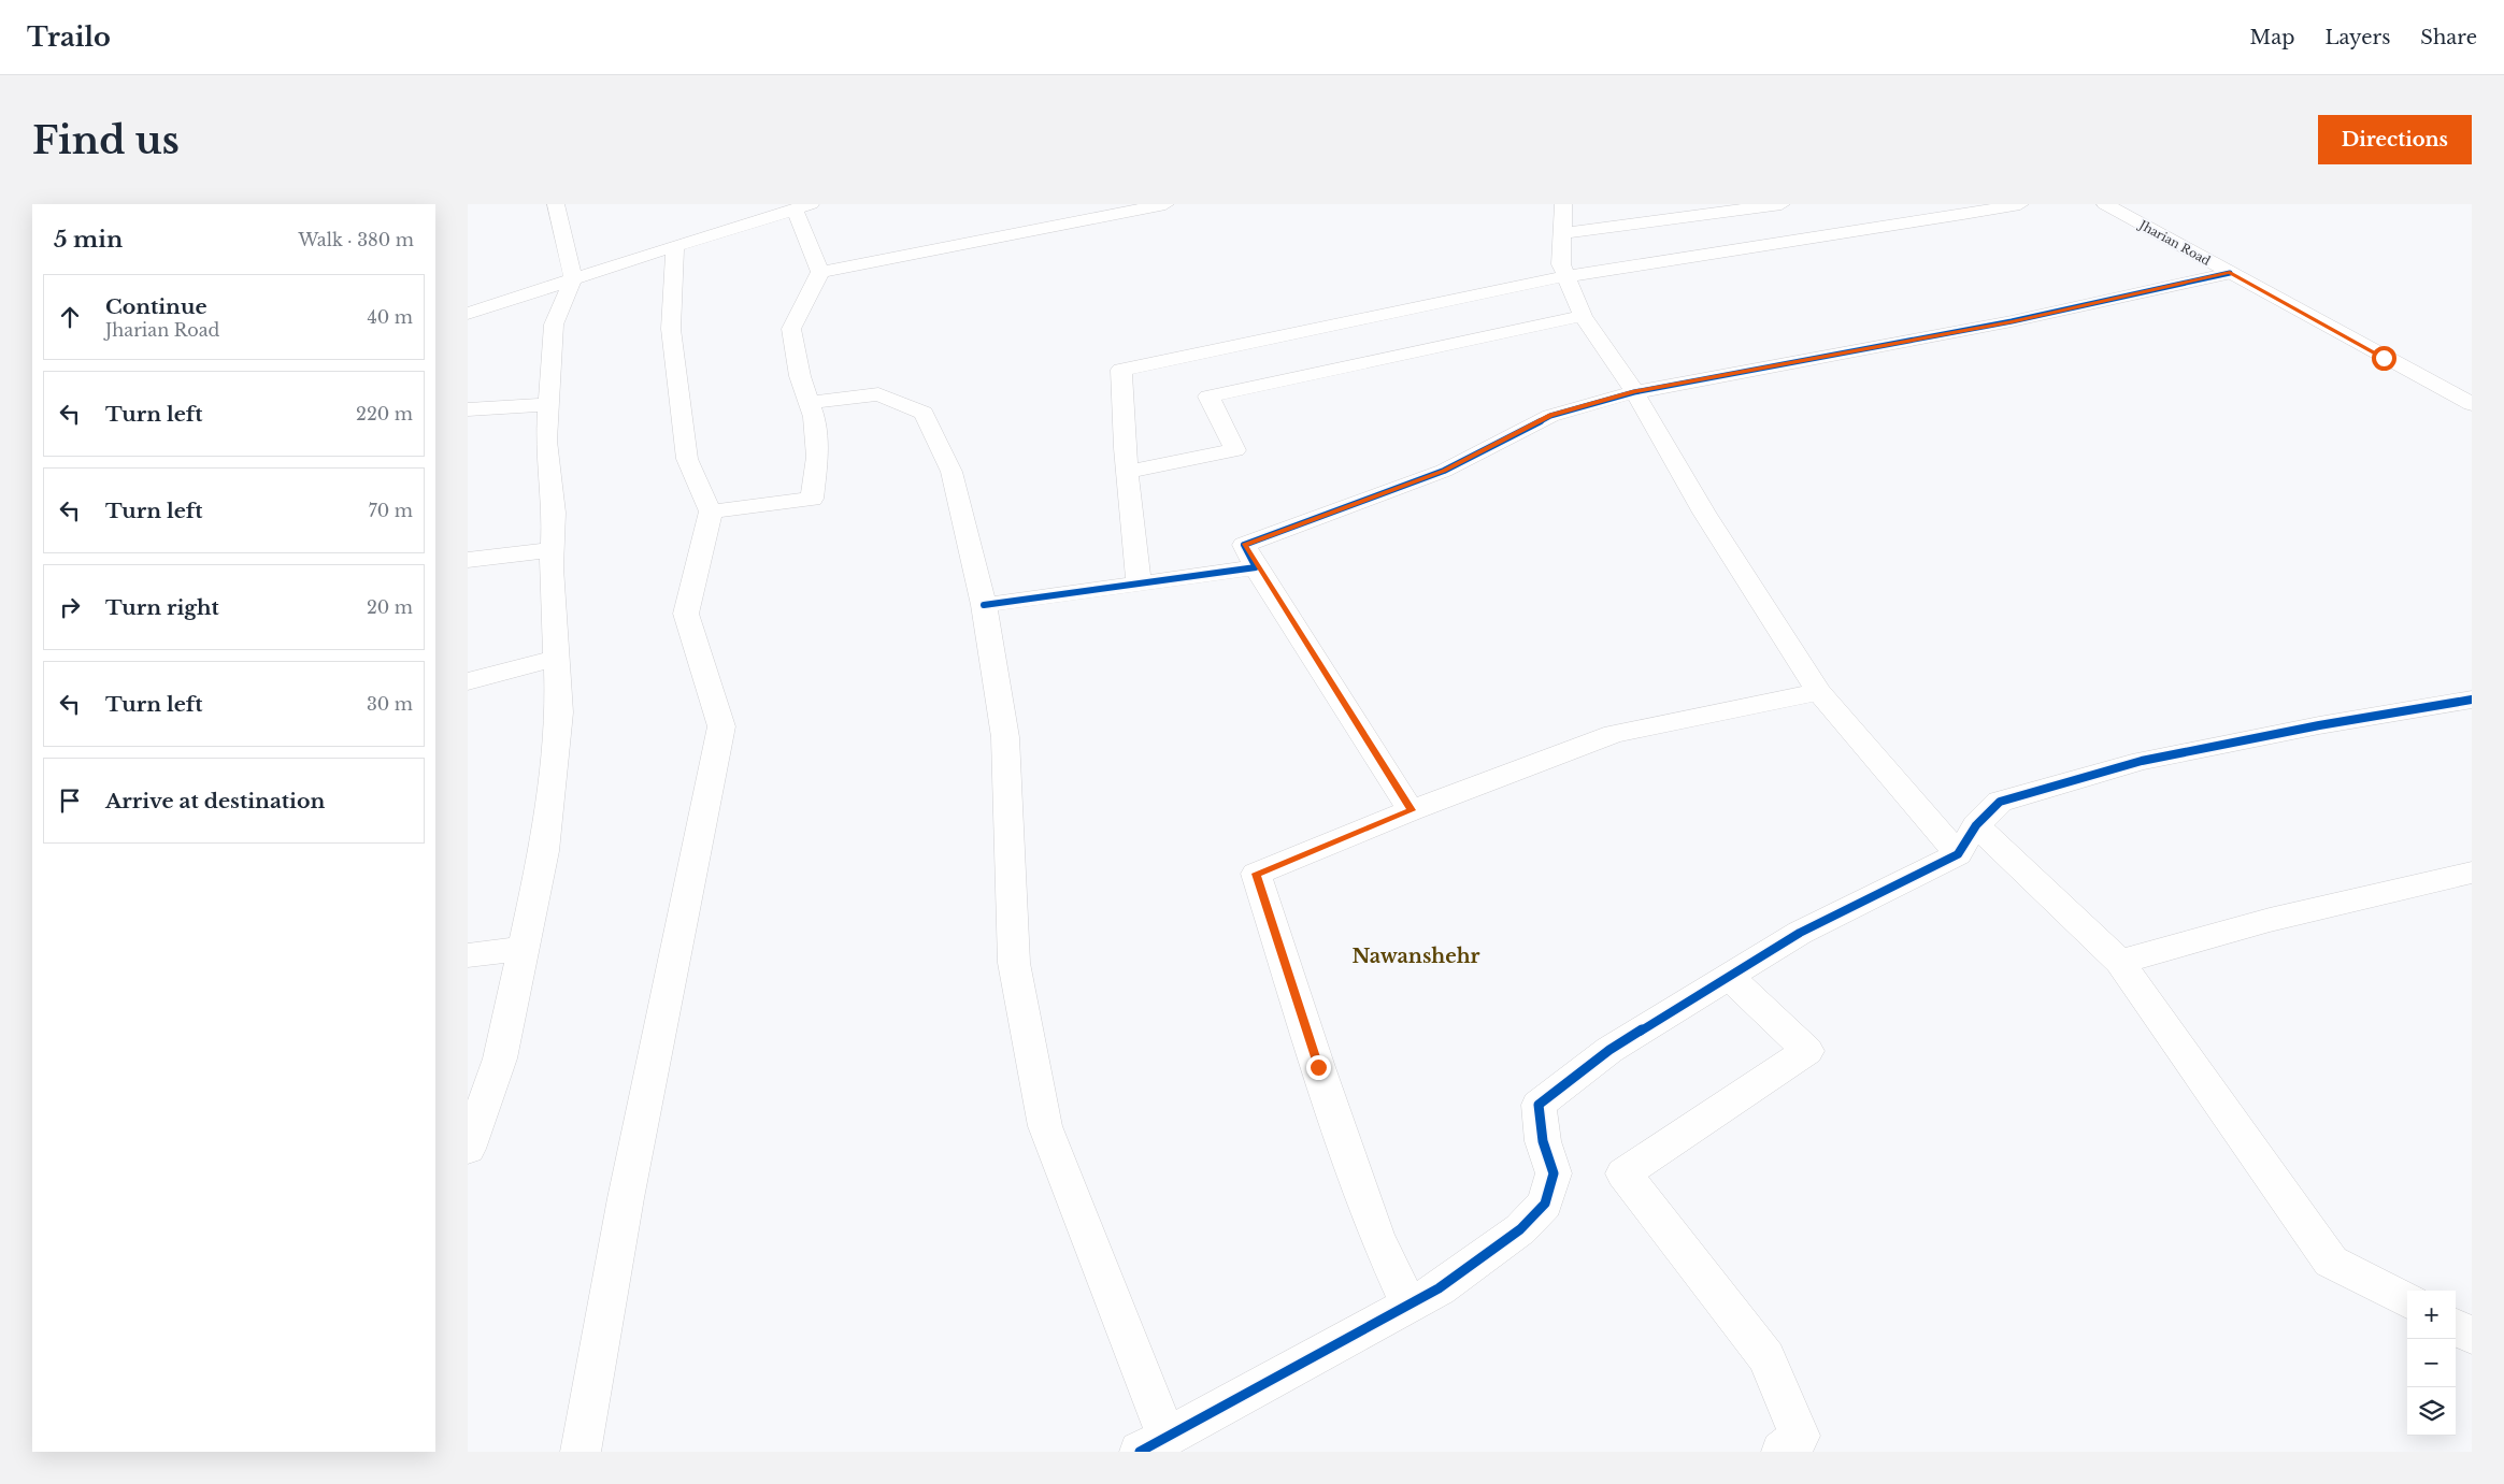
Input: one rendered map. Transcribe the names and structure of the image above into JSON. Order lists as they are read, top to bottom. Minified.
{"streets":{"street":["Jharian Road"]},"districts":["Nawanshehr"],"page":{"header":"Trailo","nav":["Map","Layers","Share"],"buttons":"Directions","title":"Find us","heading":["5 min","Walk · 380 m"],"list":[["Continue","Jharian Road","40 m"],["Turn left","220 m"],["Turn left","70 m"],["Turn right","20 m"],["Turn left","30 m"],"Arrive at destination"],"map_buttons":["+","−"]}}
